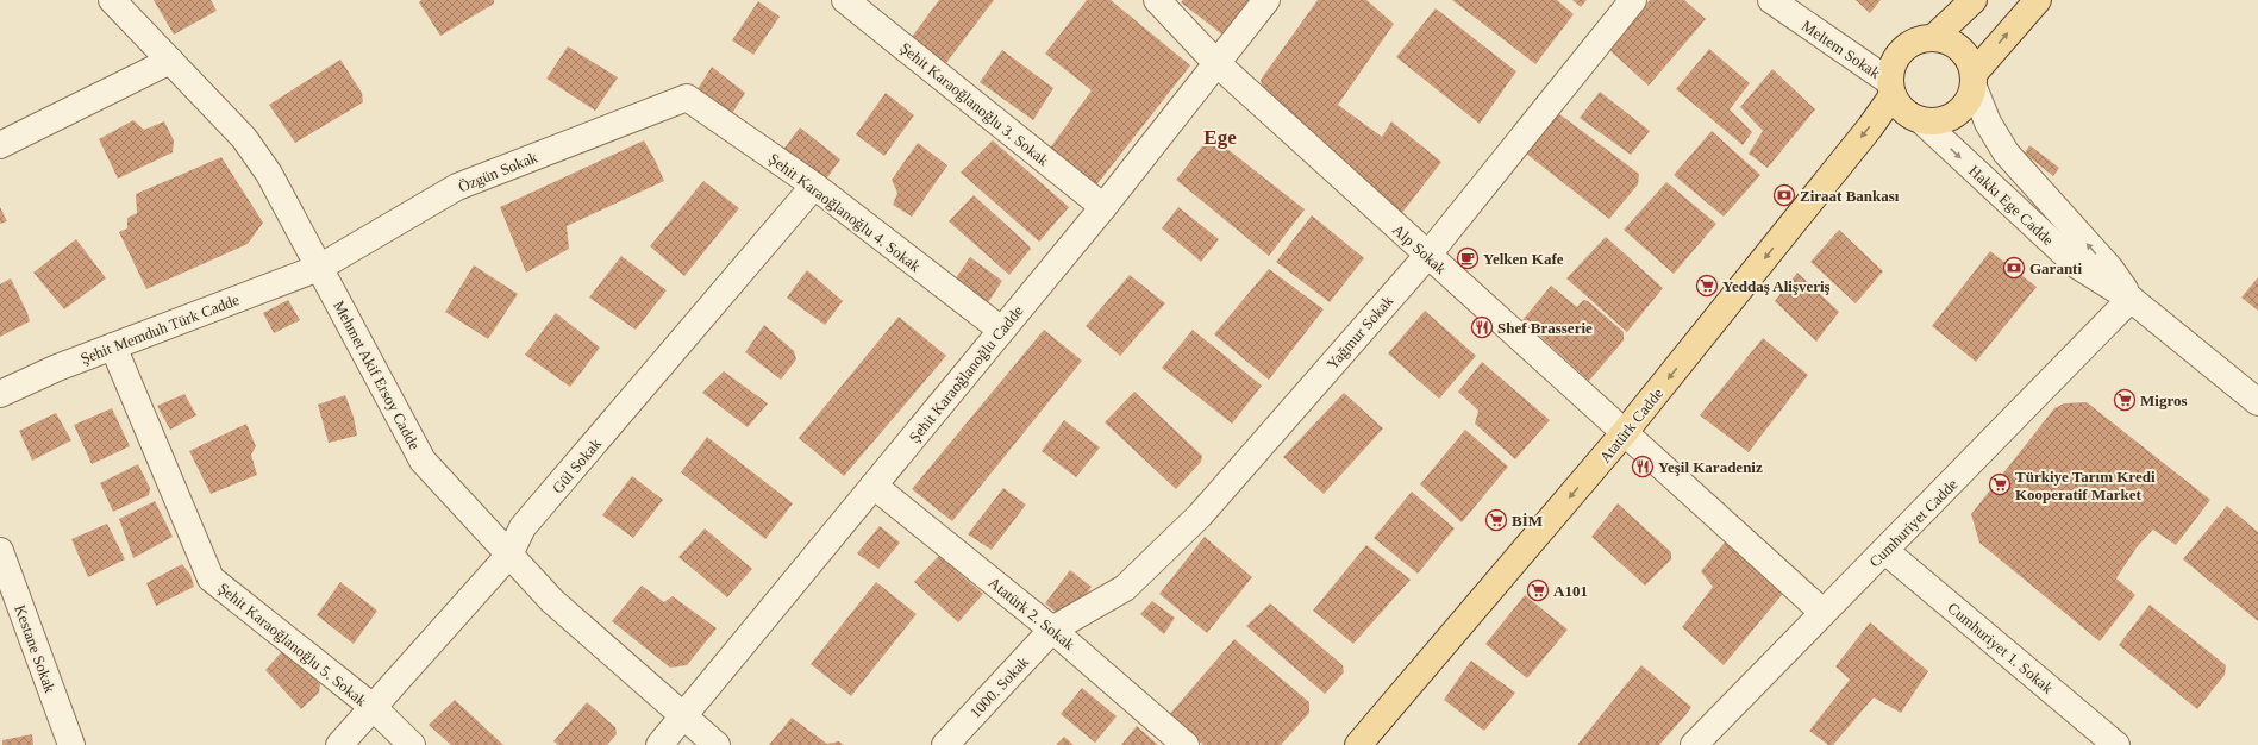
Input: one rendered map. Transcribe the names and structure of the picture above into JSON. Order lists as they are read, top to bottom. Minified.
{"streets":{"main road":["Atatürk Cadde"],"street":["Meltem Sokak","Şehit Karaoğlanoğlu 3. Sokak","Özgün Sokak","Hakkı Ege Cadde","Şehit Karaoğlanoğlu 4. Sokak","Alp Sokak","Şehit Memduh Türk Cadde","Yağmur Sokak","Şehit Karaoğlanoğlu Cadde","Mehmet Akif Ersoy Cadde","Gül Sokak","Cumhuriyet Cadde","Atatürk 2. Sokak","Şehit Karaoğlanoğlu 5. Sokak","Cumhuriyet 1. Sokak","Kestane Sokak","1000. Sokak"]},"crossings":[["Meltem Sokak","Hakkı Ege Cadde"],["Meltem Sokak","Atatürk Cadde"],["Şehit Karaoğlanoğlu 3. Sokak","Şehit Karaoğlanoğlu Cadde"],["Özgün Sokak","Şehit Karaoğlanoğlu 4. Sokak"],["Özgün Sokak","Şehit Memduh Türk Cadde"],["Özgün Sokak","Mehmet Akif Ersoy Cadde"],["Hakkı Ege Cadde","Atatürk Cadde"],["Hakkı Ege Cadde","Cumhuriyet Cadde"],["Şehit Karaoğlanoğlu 4. Sokak","Şehit Karaoğlanoğlu Cadde"],["Şehit Karaoğlanoğlu 4. Sokak","Gül Sokak"],["Alp Sokak","Yağmur Sokak"],["Alp Sokak","Şehit Karaoğlanoğlu Cadde"],["Alp Sokak","Atatürk Cadde"],["Alp Sokak","Cumhuriyet Cadde"],["Şehit Memduh Türk Cadde","Mehmet Akif Ersoy Cadde"],["Şehit Memduh Türk Cadde","Şehit Karaoğlanoğlu 5. Sokak"],["Yağmur Sokak","Atatürk 2. Sokak"],["Yağmur Sokak","1000. Sokak"],["Şehit Karaoğlanoğlu Cadde","Mehmet Akif Ersoy Cadde"],["Şehit Karaoğlanoğlu Cadde","Atatürk 2. Sokak"],["Mehmet Akif Ersoy Cadde","Gül Sokak"],["Gül Sokak","Şehit Karaoğlanoğlu 5. Sokak"],["Cumhuriyet Cadde","Cumhuriyet 1. Sokak"],["Atatürk 2. Sokak","1000. Sokak"]],"one_way":["Atatürk Cadde"],"districts":["Ege"],"places":{"bank":["Ziraat Bankası","Garanti"],"cafe":["Yelken Kafe"],"supermarket":["Yeddaş Alişveriş","Migros","Türkiye Tarım Kredi Kooperatif Market","BİM","A101"],"restaurant":["Shef Brasserie","Yeşil Karadeniz"]}}
